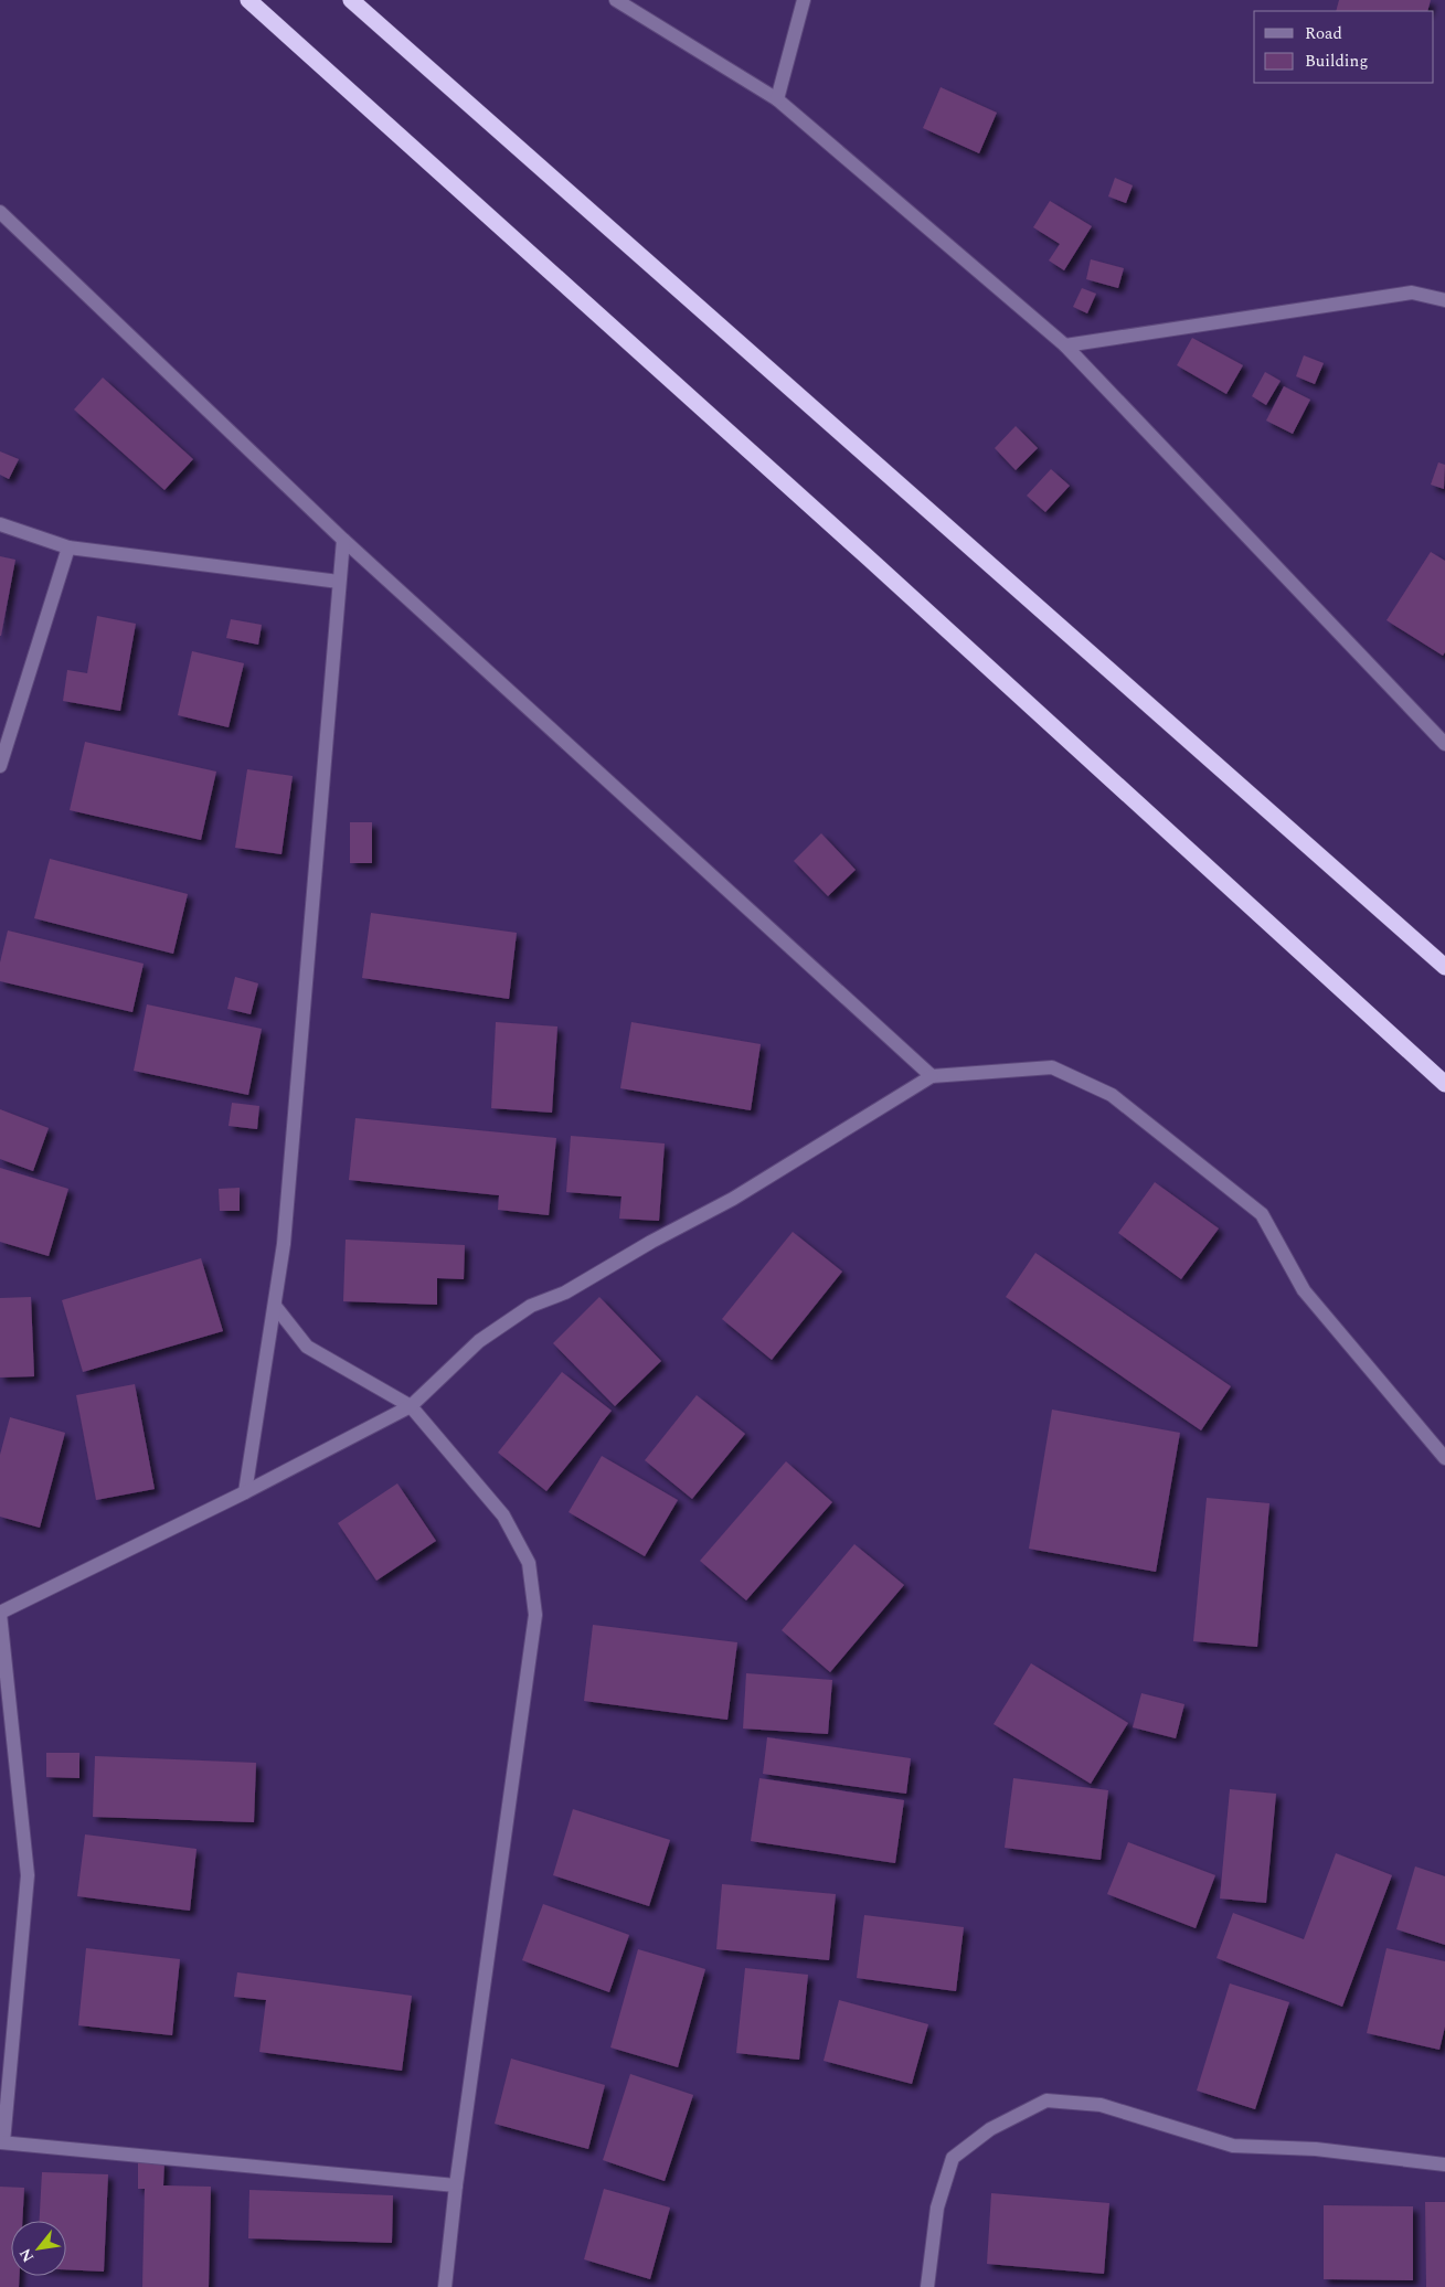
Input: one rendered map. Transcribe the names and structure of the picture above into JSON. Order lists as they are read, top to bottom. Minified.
{"legend":["Road","Building"],"north":"bottom left"}
